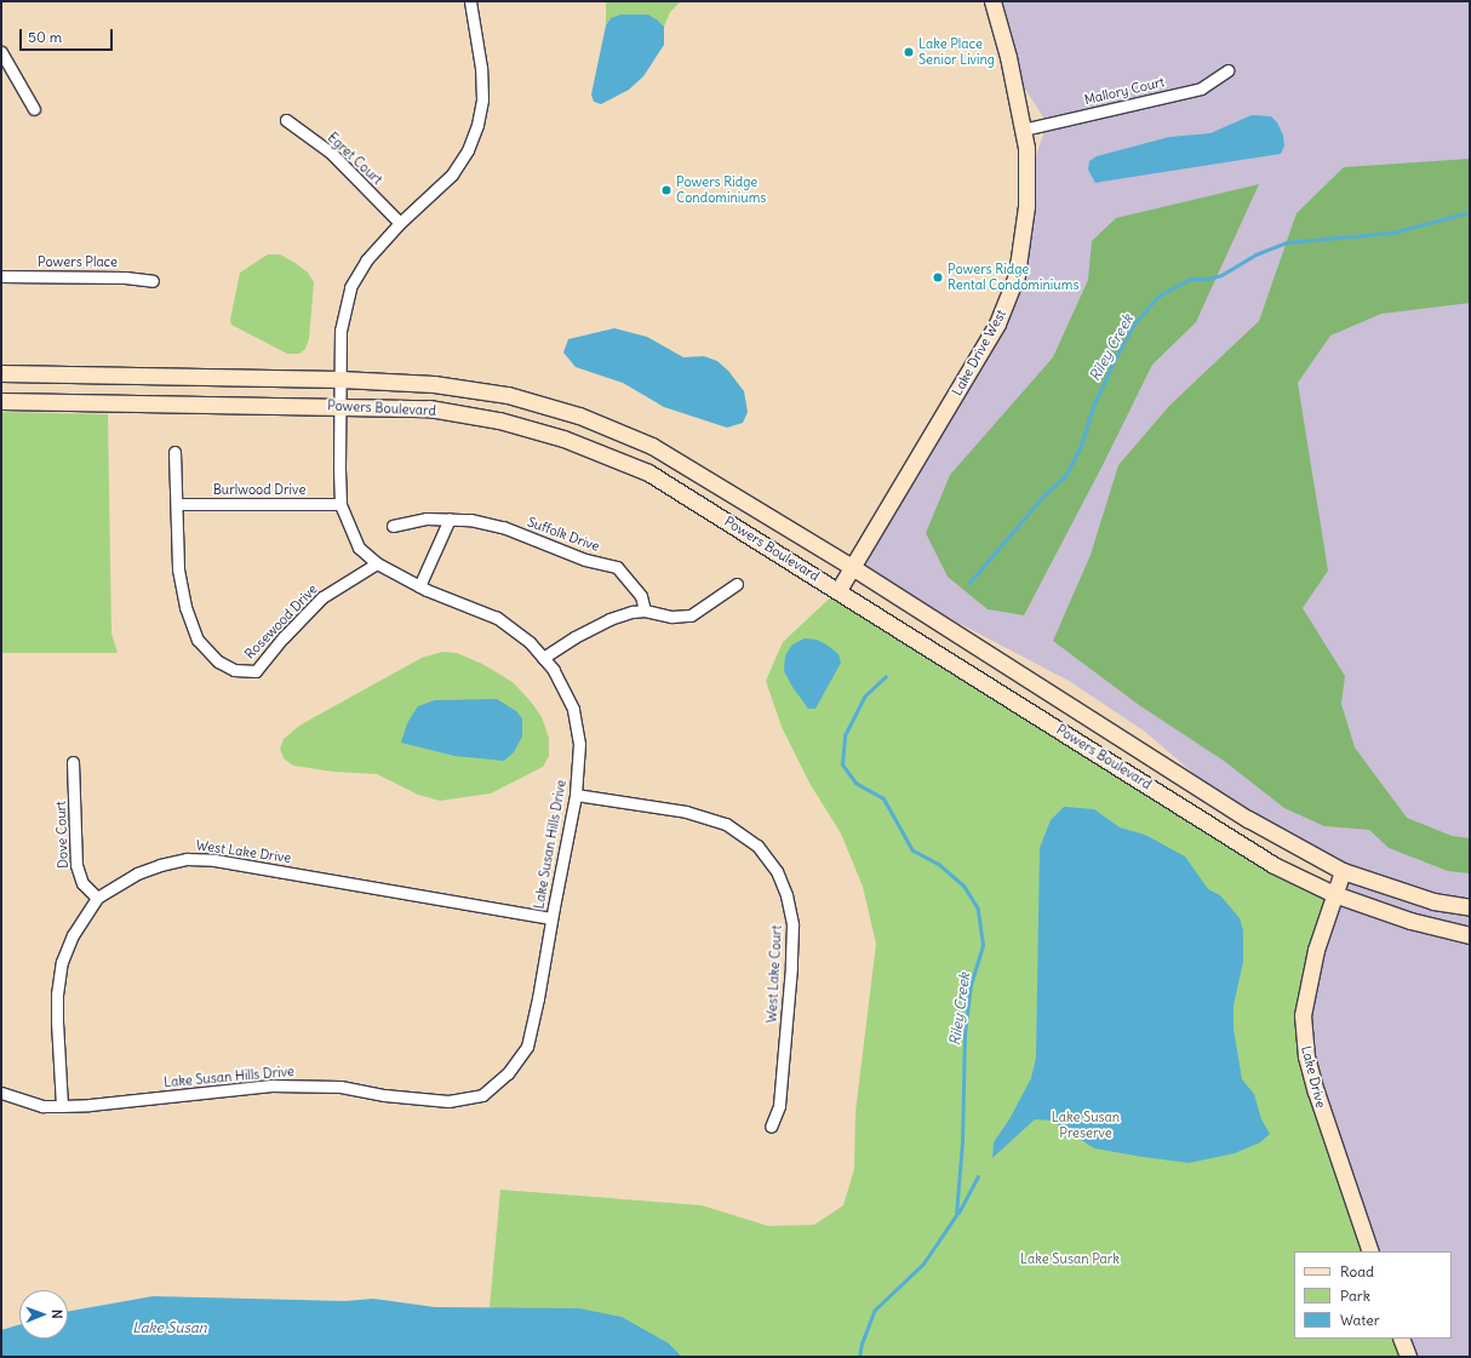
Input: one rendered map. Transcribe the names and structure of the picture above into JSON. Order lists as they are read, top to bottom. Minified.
{"streets":{"main road":["Lake Drive West","Powers Boulevard","Lake Drive"],"street":["Mallory Court","Egret Court","Powers Place","Burlwood Drive","Suffolk Drive","Rosewood Drive","Dove Court","Lake Susan Hills Drive","West Lake Drive","West Lake Court"]},"crossings":[["Mallory Court","Lake Drive West"],["Egret Court","Lake Susan Hills Drive"],["Lake Drive West","Powers Boulevard"],["Powers Boulevard","Lake Susan Hills Drive"],["Powers Boulevard","Lake Drive"],["Burlwood Drive","Rosewood Drive"],["Burlwood Drive","Lake Susan Hills Drive"],["Rosewood Drive","Lake Susan Hills Drive"],["Dove Court","West Lake Drive"],["Lake Susan Hills Drive","West Lake Drive"],["Lake Susan Hills Drive","West Lake Court"]],"water":["Riley Creek","Lake Susan"],"parks":["Lake Susan Preserve","Lake Susan Park"],"places":["Lake Place Senior Living","Powers Ridge Condominiums","Powers Ridge Rental Condominiums"],"legend":["Road","Park","Water"],"scale_bar":"50 m","north":"right"}
